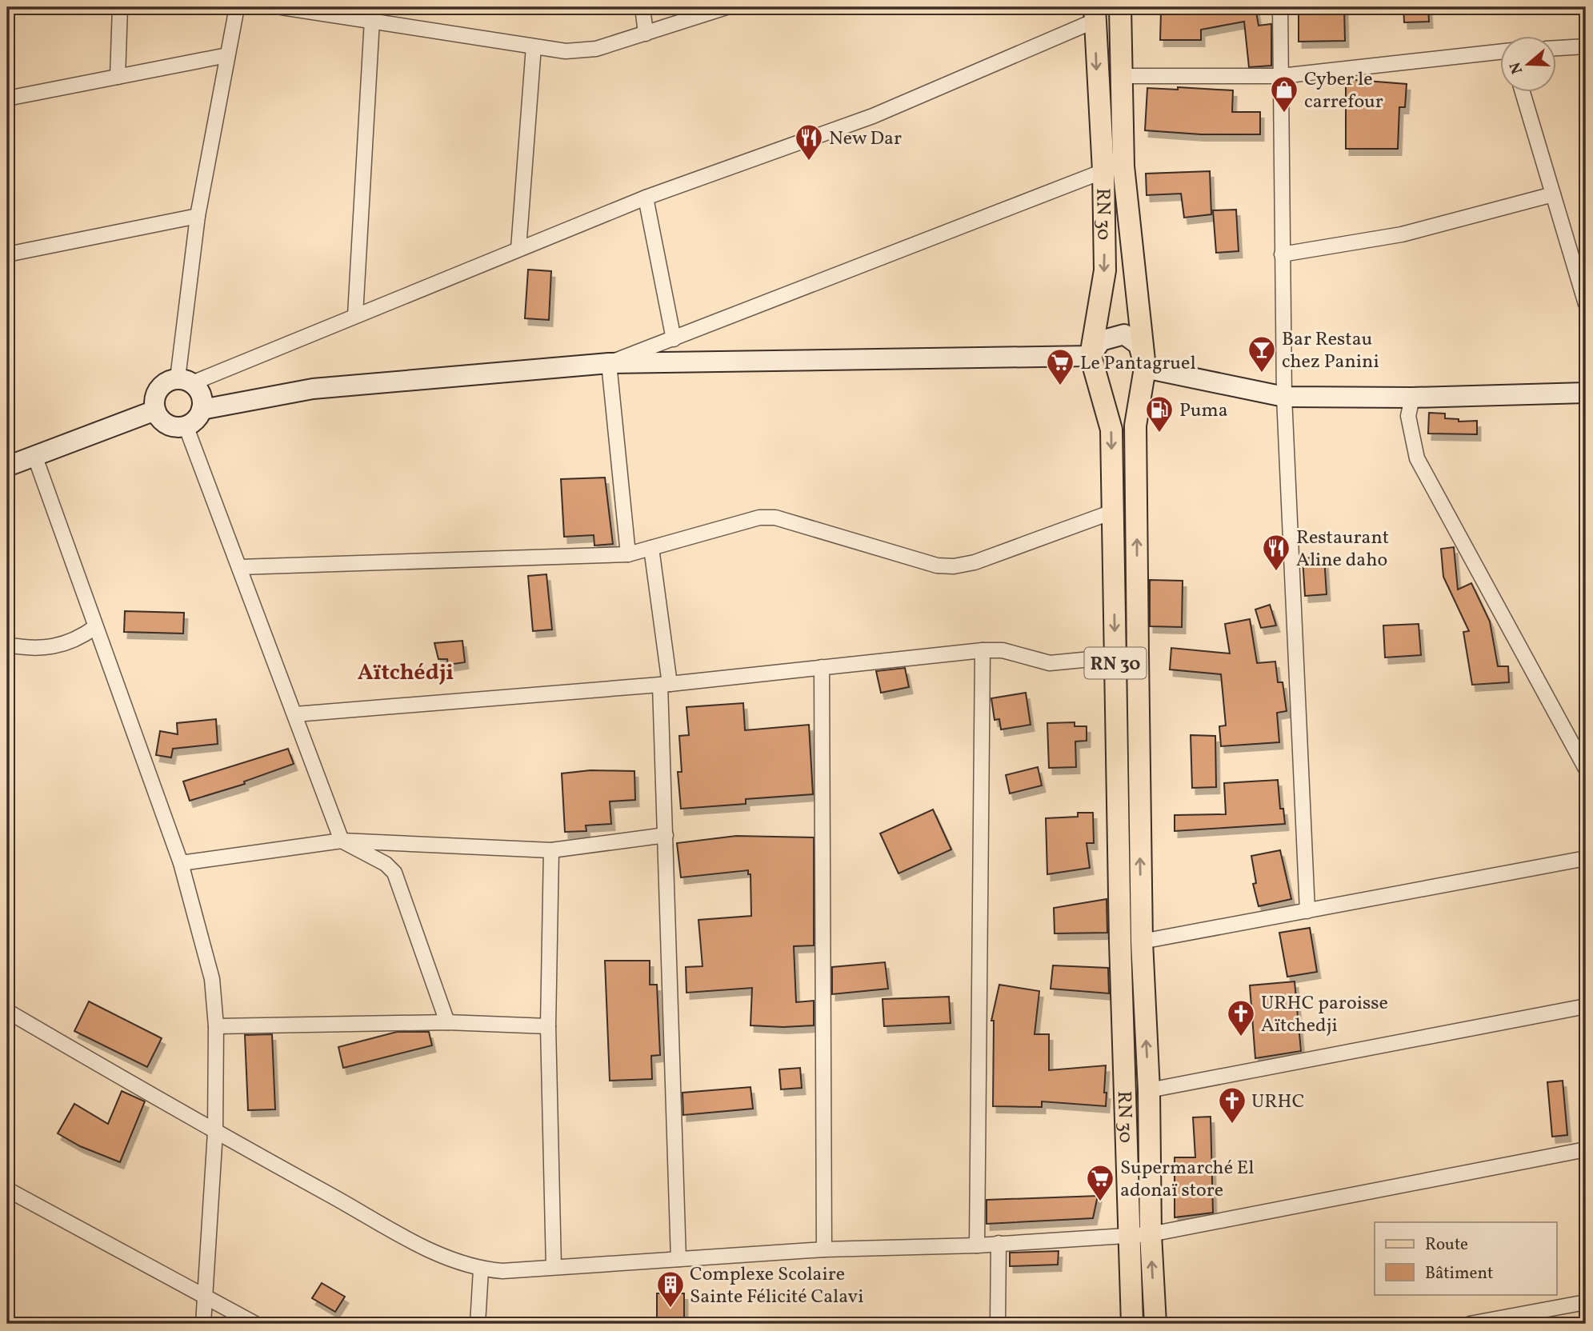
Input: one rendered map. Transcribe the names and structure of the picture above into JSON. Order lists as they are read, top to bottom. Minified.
{"streets":{"main road":["RN 30"]},"districts":["Aïtchédji"],"places":{"shop":["Cyber le carrefour"],"restaurant":["New Dar","Restaurant Aline daho"],"bar":["Bar Restau chez Panini"],"supermarket":["Le Pantagruel","Supermarché El adonaï store"],"fuel station":["Puma"],"church":["URHC paroisse Aïtchedji","URHC"],"building":["Complexe Scolaire Sainte Félicité Calavi"]},"legend":["Route","Bâtiment"],"north":"left"}
